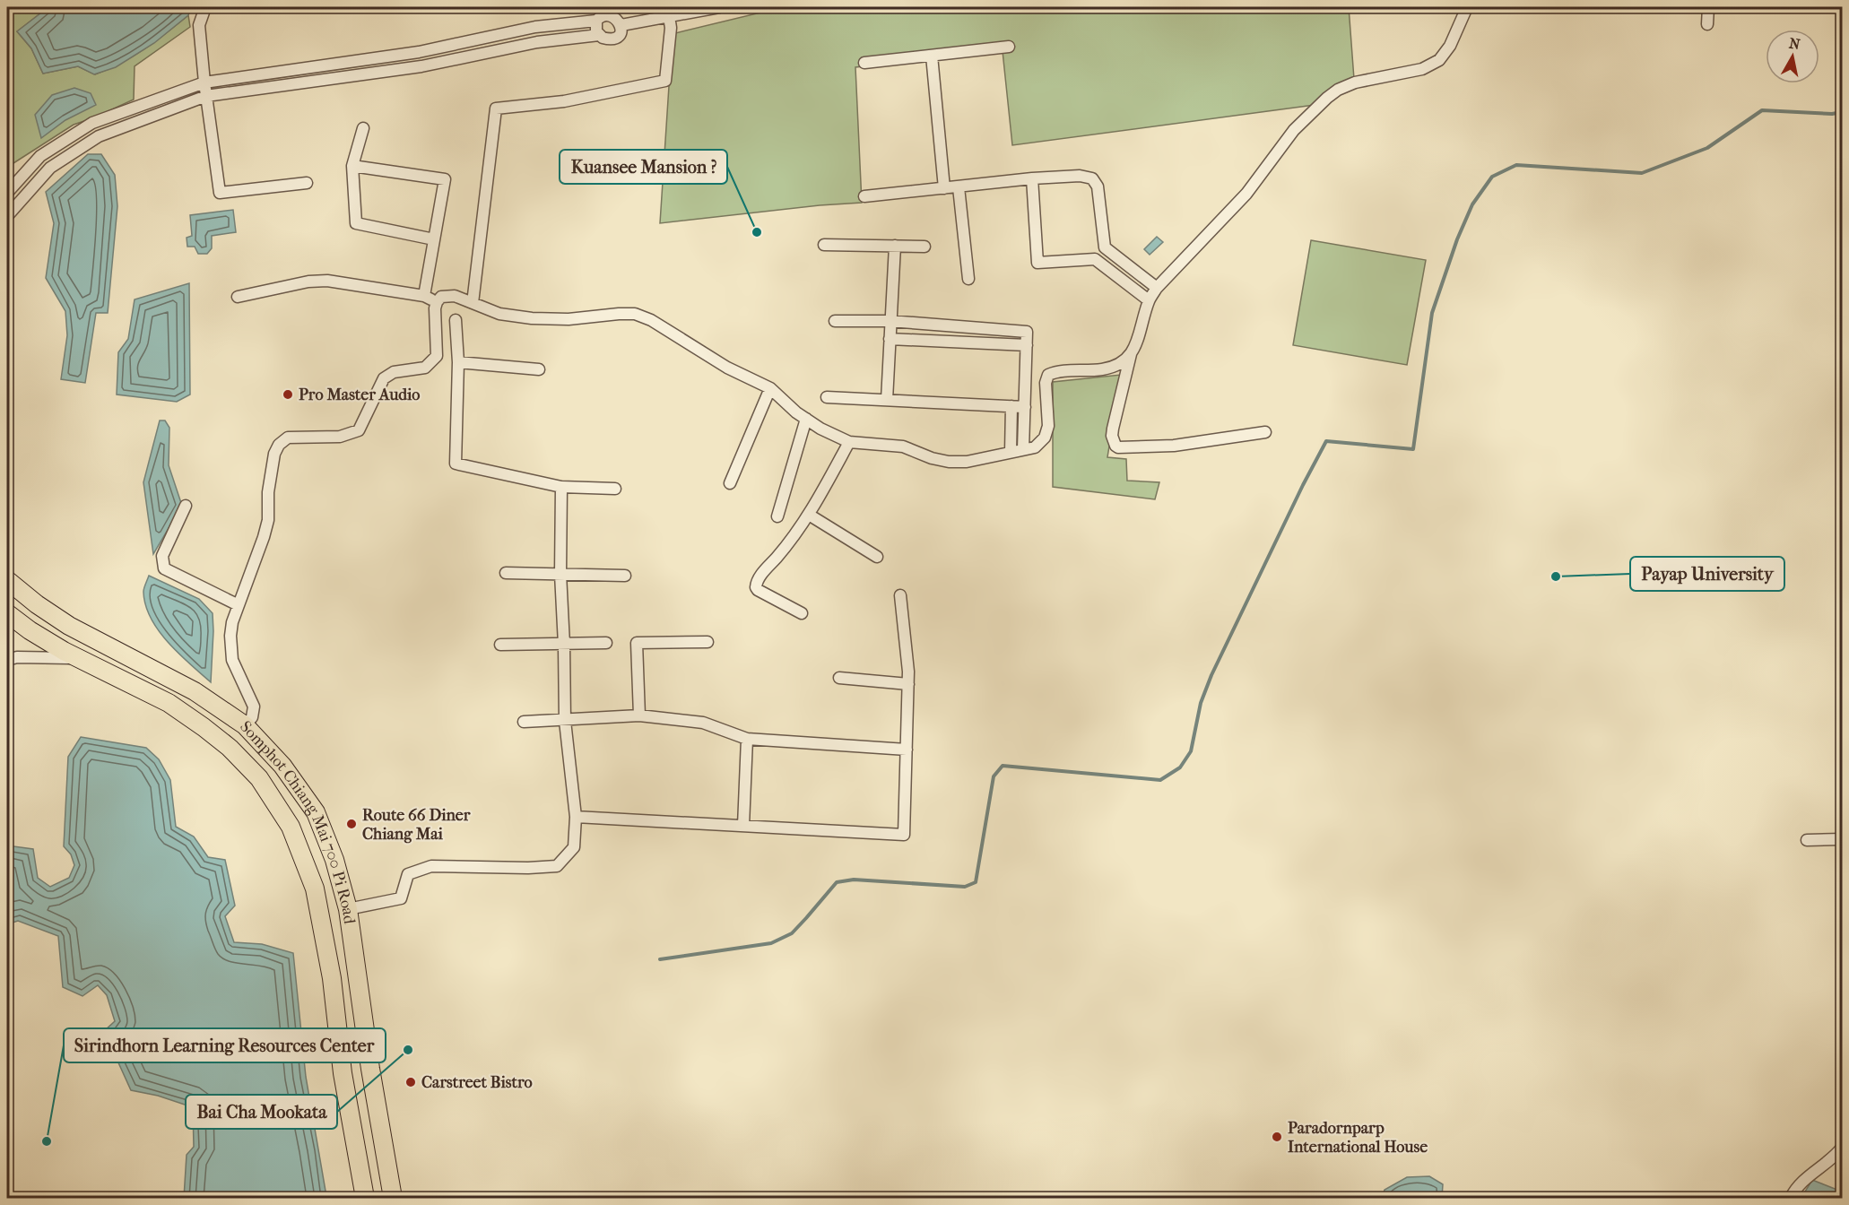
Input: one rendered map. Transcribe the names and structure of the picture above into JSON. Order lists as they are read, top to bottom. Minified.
{"streets":{"main road":["Somphot Chiang Mai 700 Pi Road"]},"places":["Kuansee Mansion ?","Pro Master Audio","Payap University","Route 66 Diner Chiang Mai","Bai Cha Mookata","Carstreet Bistro","Paradornparp International House","Sirindhorn Learning Resources Center"],"north":"top"}
